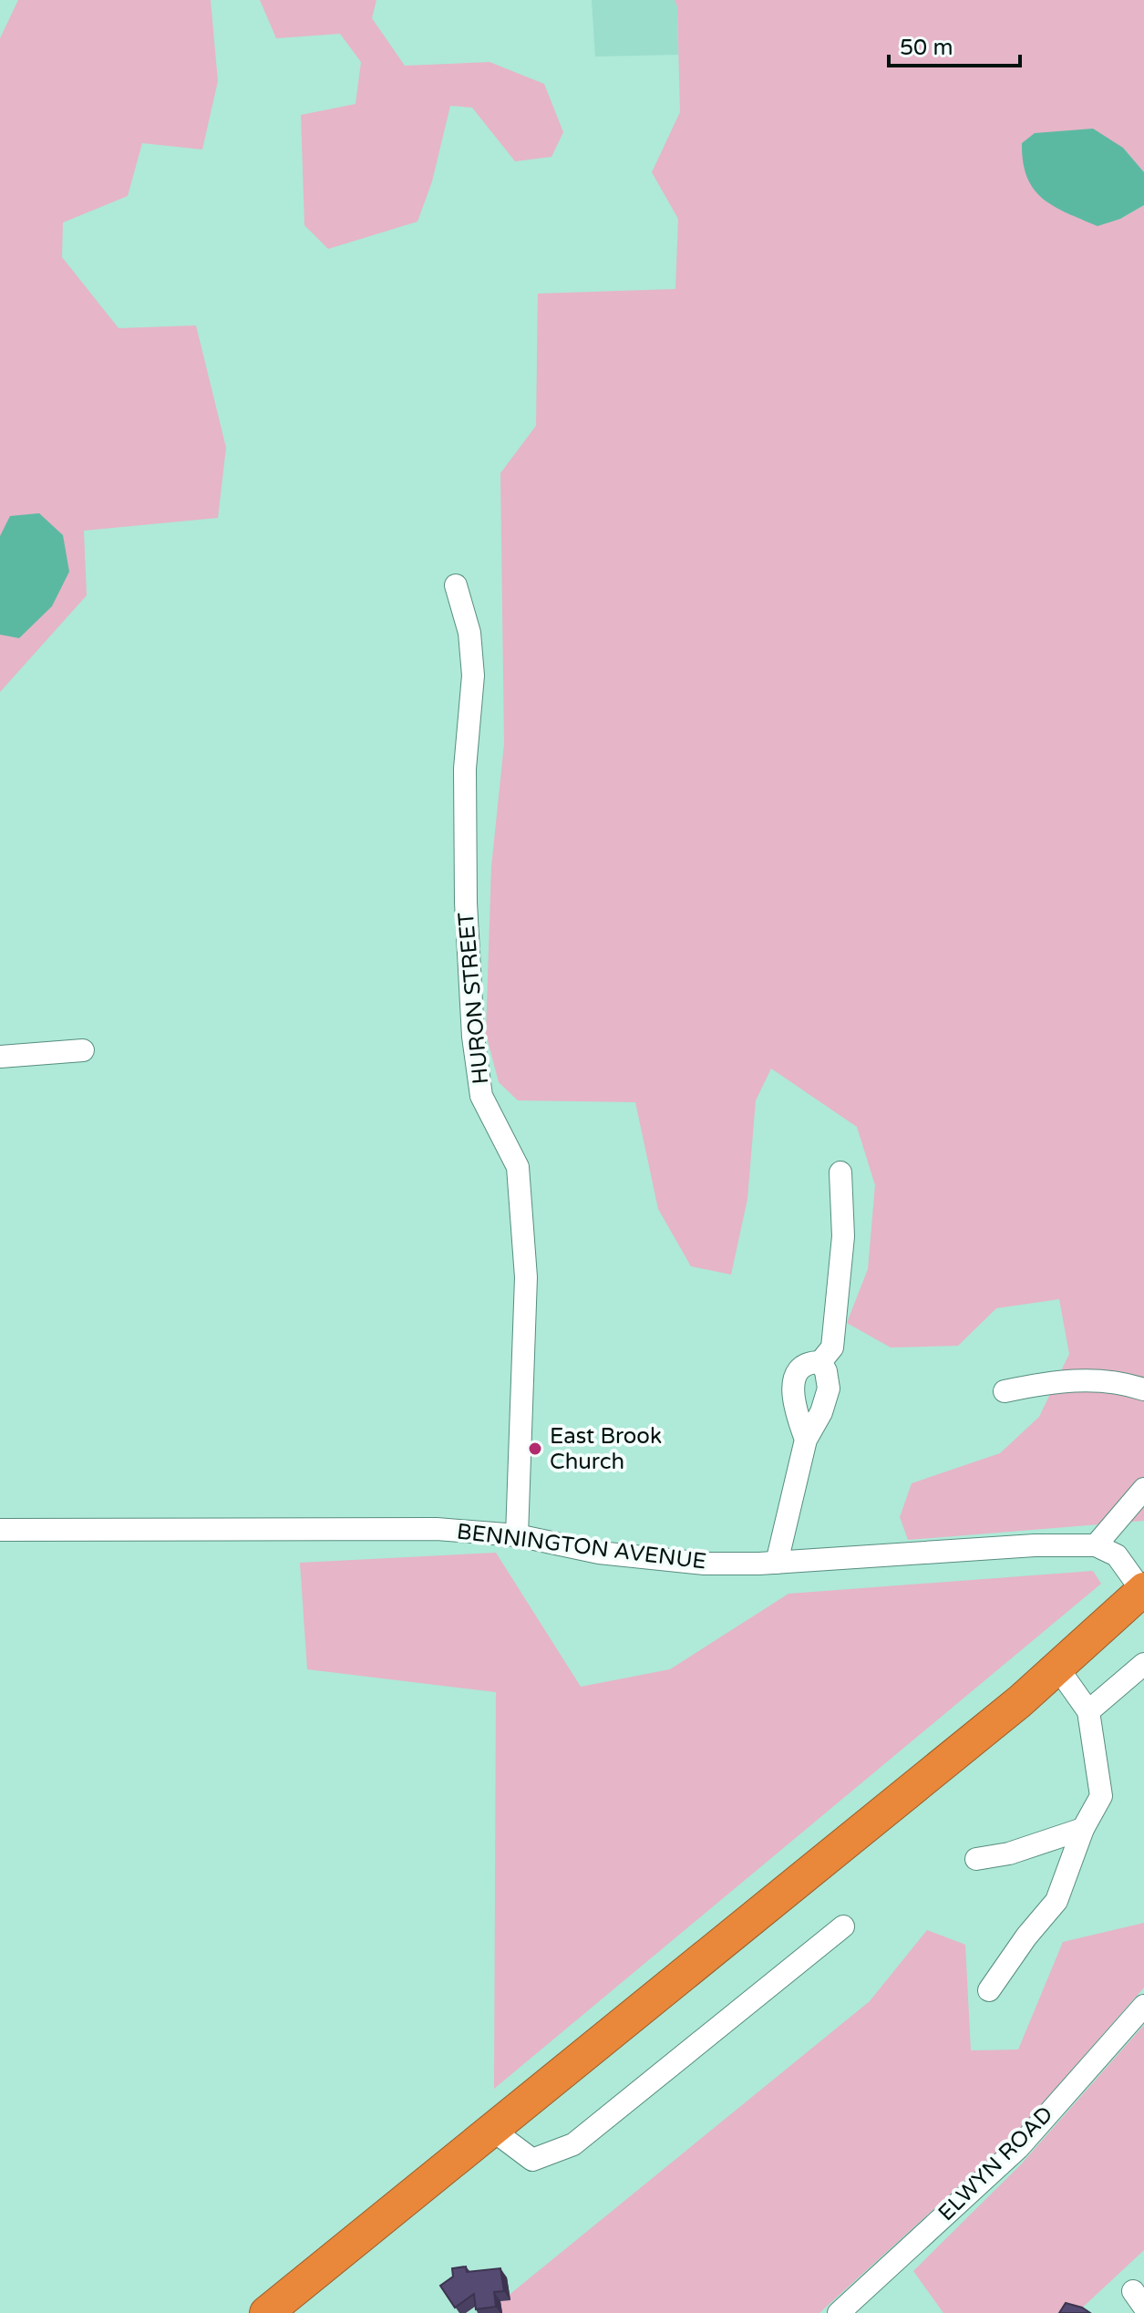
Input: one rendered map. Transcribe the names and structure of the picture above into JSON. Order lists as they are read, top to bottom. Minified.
{"streets":{"street":["HURON STREET","BENNINGTON AVENUE","ELWYN ROAD"]},"crossings":[["HURON STREET","BENNINGTON AVENUE"]],"places":["East Brook Church"],"scale_bar":"50 m"}
